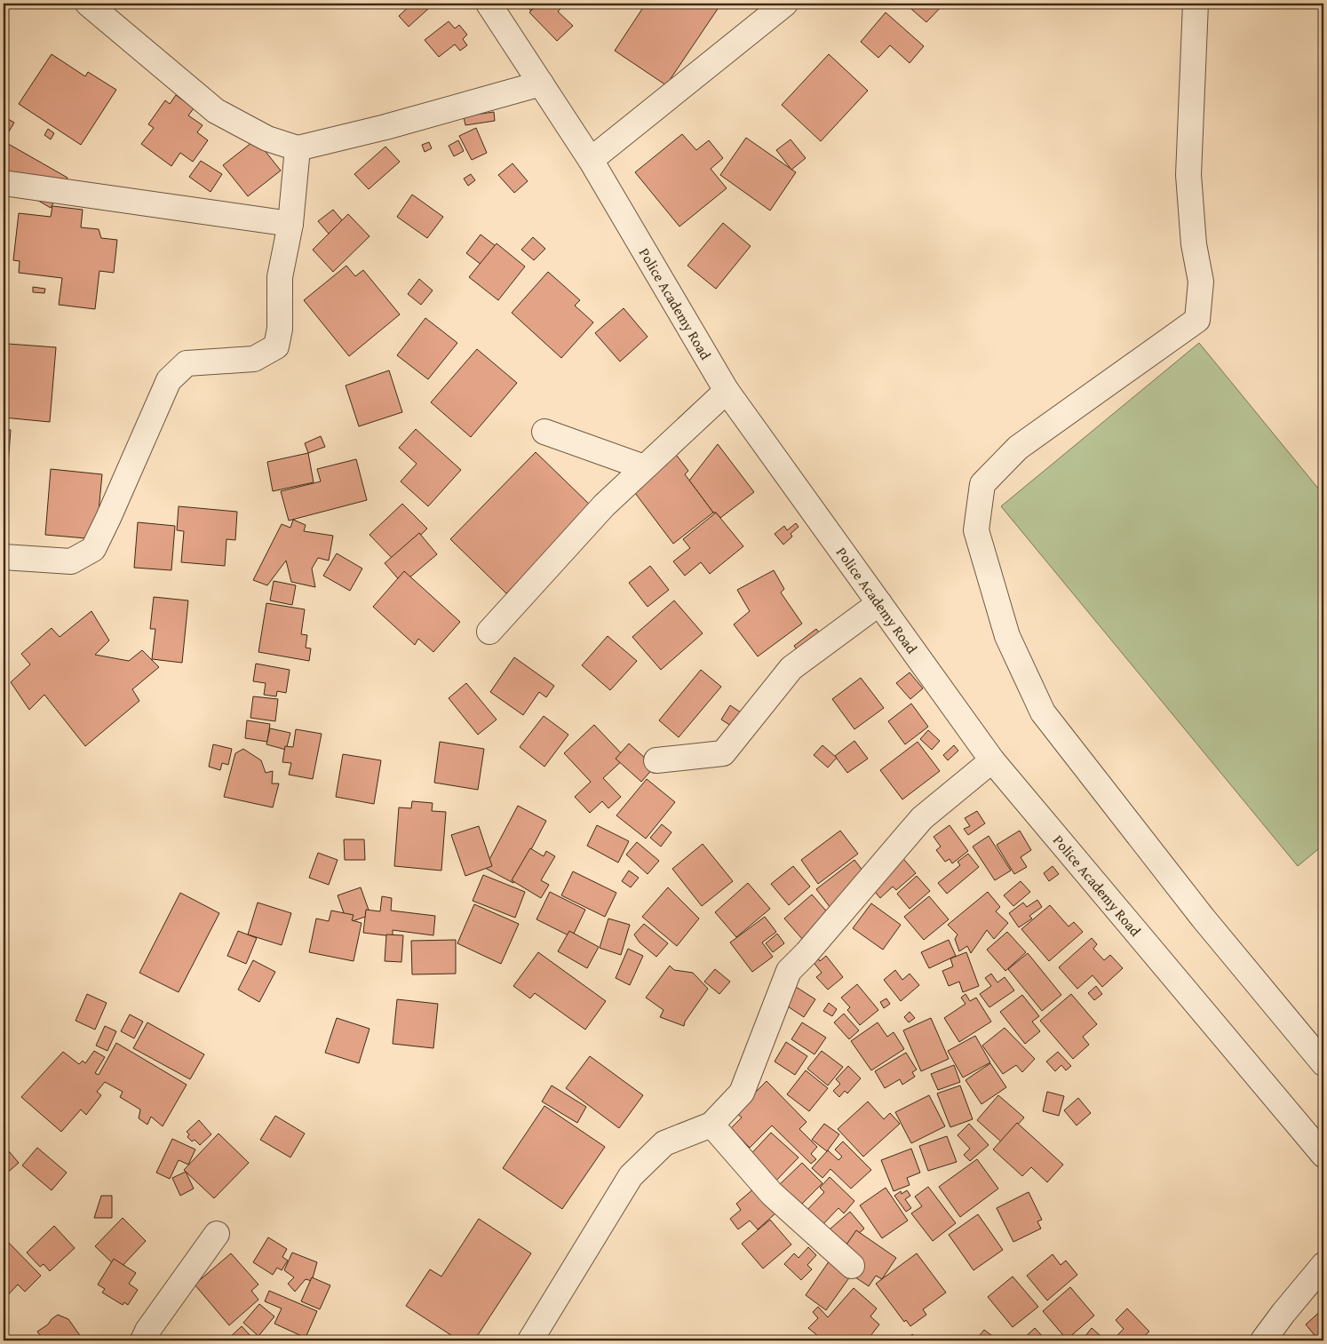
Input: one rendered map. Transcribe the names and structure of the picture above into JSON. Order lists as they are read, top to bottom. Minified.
{"streets":{"street":["Police Academy Road"]}}
